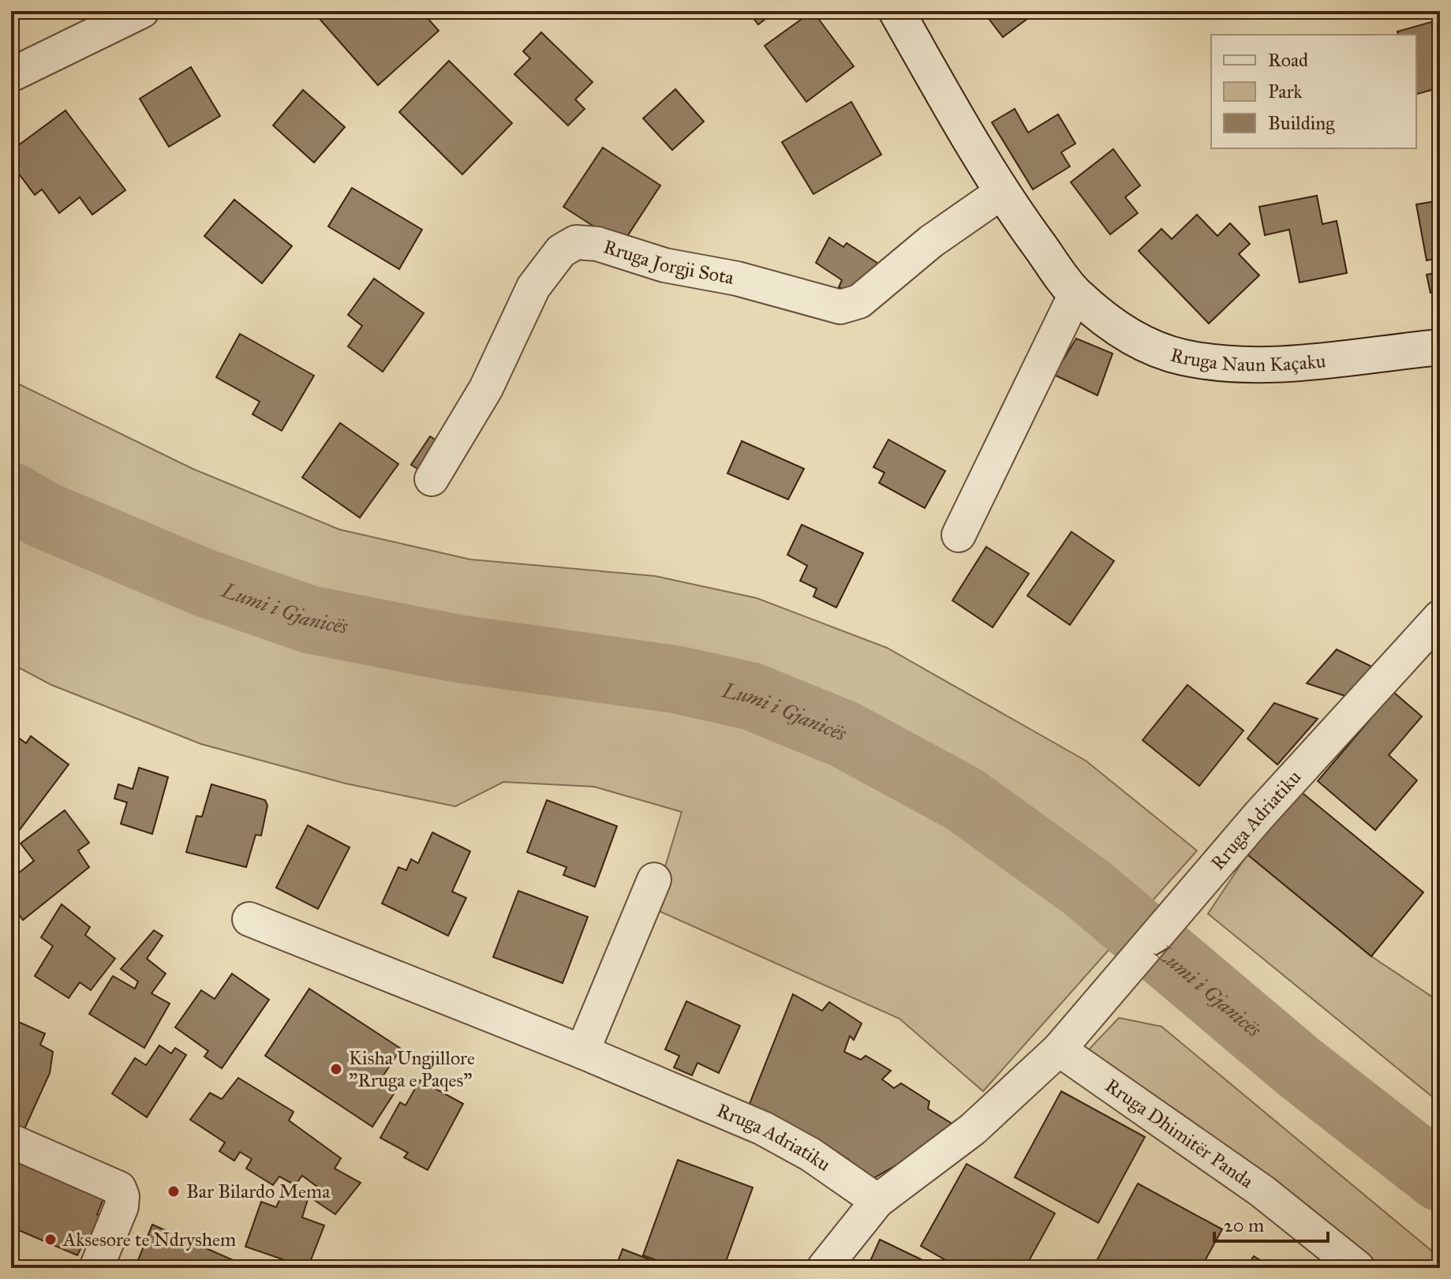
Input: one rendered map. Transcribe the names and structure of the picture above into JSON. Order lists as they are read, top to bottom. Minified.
{"streets":{"street":["Rruga Jorgji Sota","Rruga Naun Kaçaku","Rruga Adriatiku","Rruga Dhimitër Panda"]},"crossings":[["Rruga Jorgji Sota","Rruga Naun Kaçaku"],["Rruga Adriatiku","Rruga Dhimitër Panda"]],"water":["Lumi i Gjanicës"],"places":["Kisha Ungjillore \"Rruga e Paqes\"","Bar Bilardo Mema","Aksesore te Ndryshem"],"legend":["Road","Park","Building"],"scale_bar":"20 m"}
